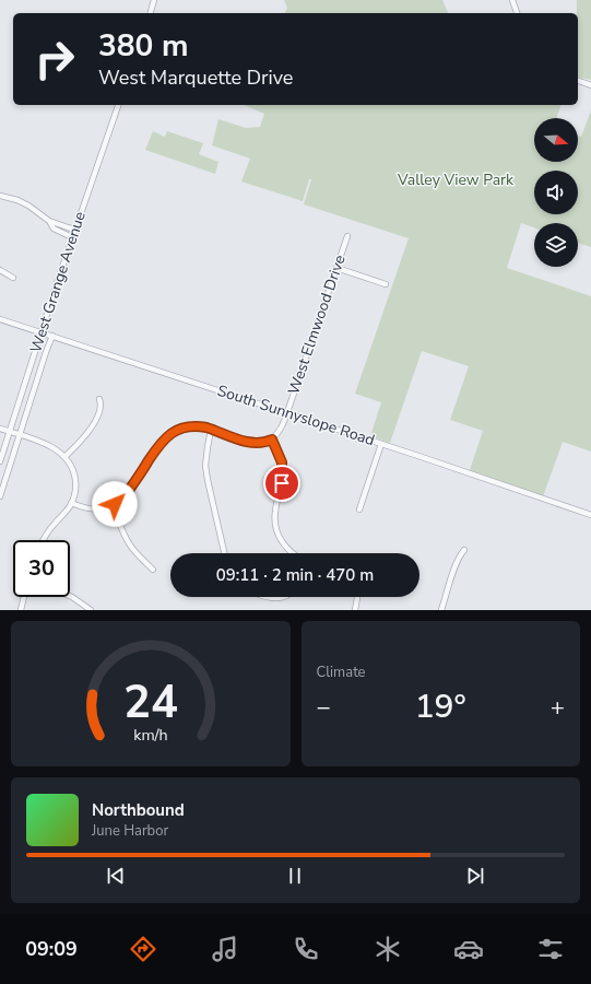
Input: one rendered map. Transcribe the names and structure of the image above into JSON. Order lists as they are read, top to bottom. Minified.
{"streets":{"street":["West Grange Avenue","West Elmwood Drive","South Sunnyslope Road"]},"crossings":[["West Grange Avenue","South Sunnyslope Road"],["West Elmwood Drive","South Sunnyslope Road"]],"parks":["Valley View Park"],"north":"right","page":{"turn":["380 m","West Marquette Drive"],"limit":"30","trip":"09:11 · 2 min · 470 m","tile":"Climate","heat":["−","19°","+"],"song":["Northbound","June Harbor"],"tabs":"09:09","gauge":["24","km/h"]}}
